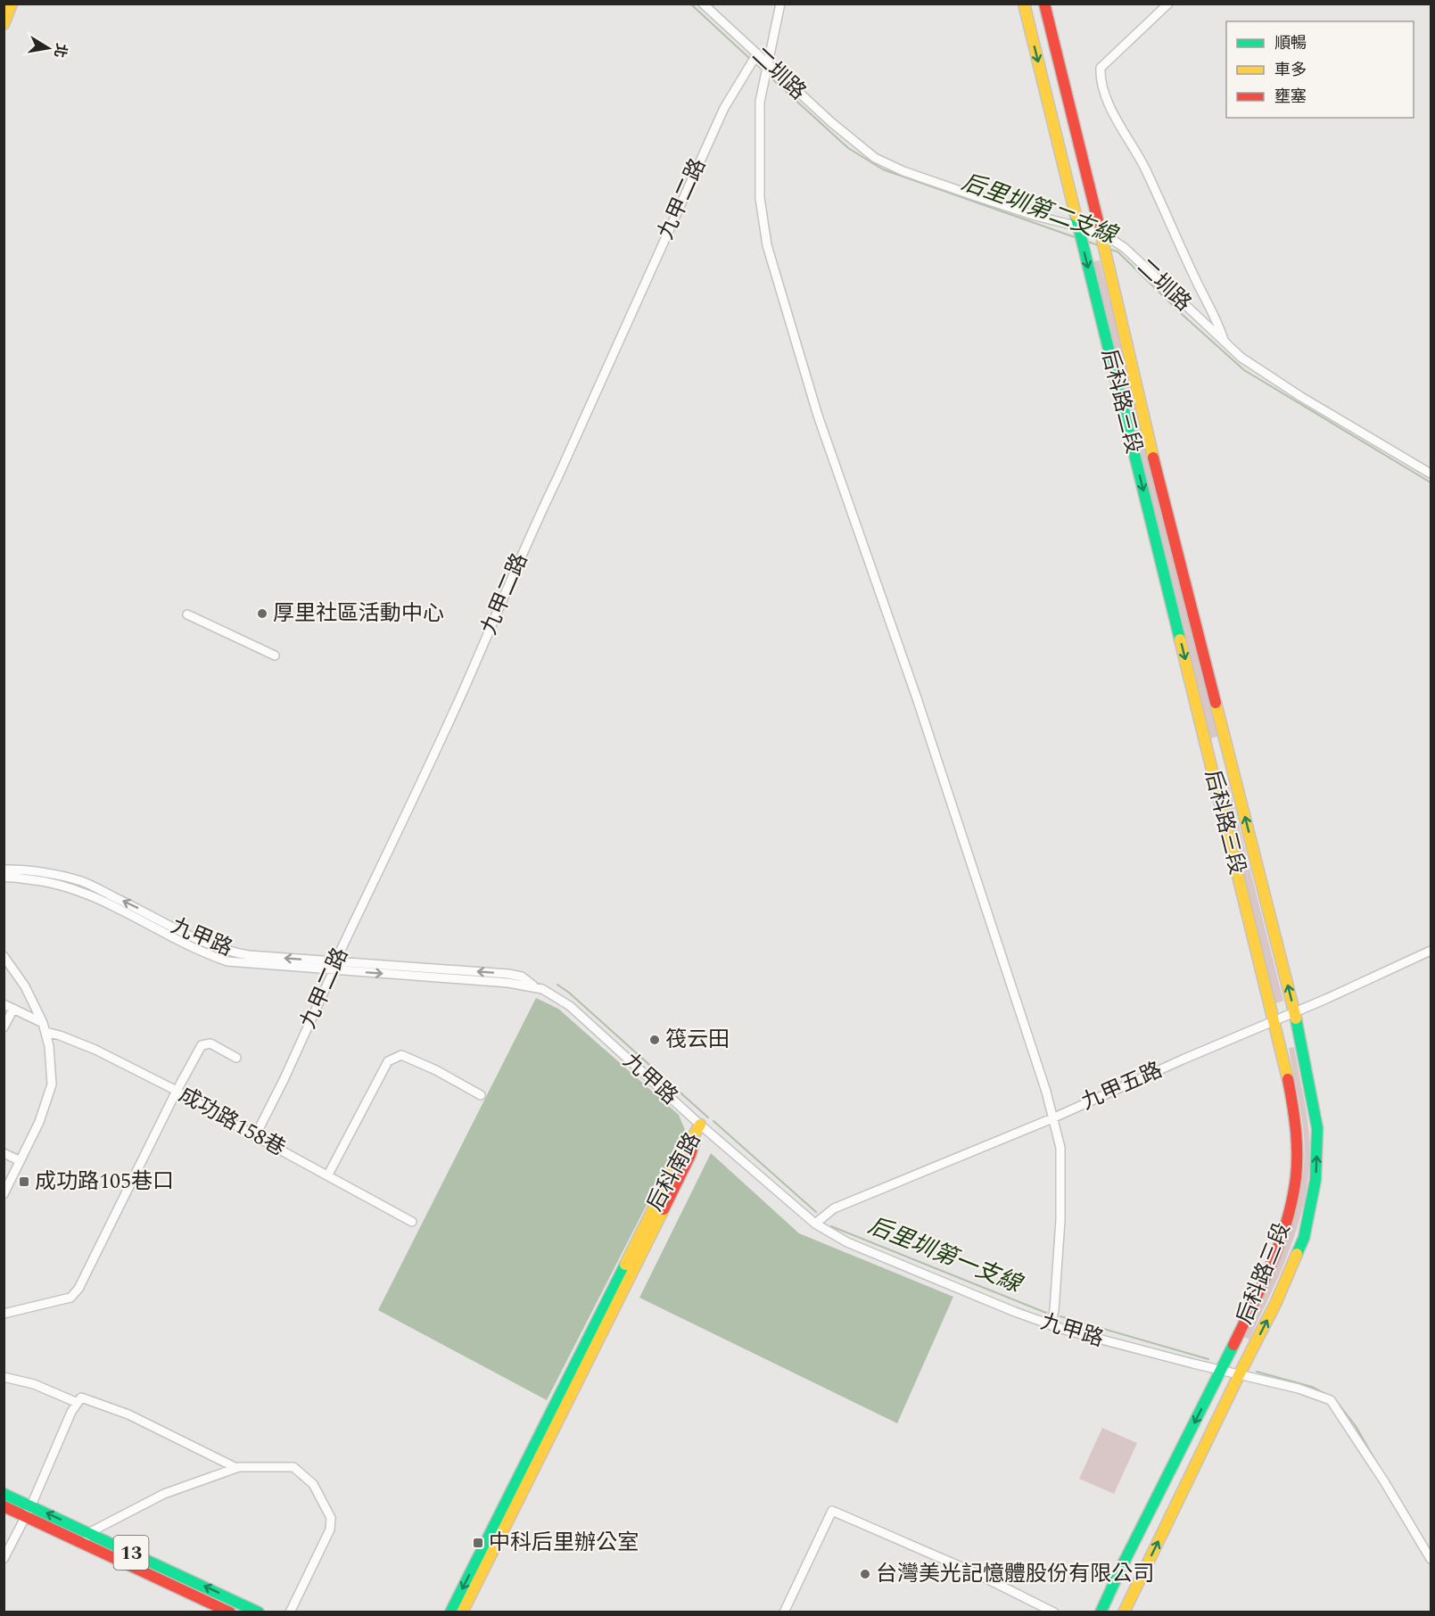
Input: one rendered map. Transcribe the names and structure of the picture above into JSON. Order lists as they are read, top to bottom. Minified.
{"streets":{"street":["二圳路","九甲二路","后科路三段","九甲路","九甲五路","成功路158巷","后科南路","13"]},"crossings":[["二圳路","九甲二路"],["二圳路","后科路三段"],["九甲二路","九甲路"],["九甲二路","成功路158巷"],["后科路三段","九甲路"],["后科路三段","九甲五路"],["九甲路","九甲五路"],["九甲路","后科南路"]],"water":["后里圳第二支線","后里圳第一支線"],"places":{"other":["厚里社區活動中心","筏云田","台灣美光記憶體股份有限公司"],"transit":["成功路105巷口","中科后里辦公室"]},"legend":["順暢","車多","壅塞"],"north":"right"}
